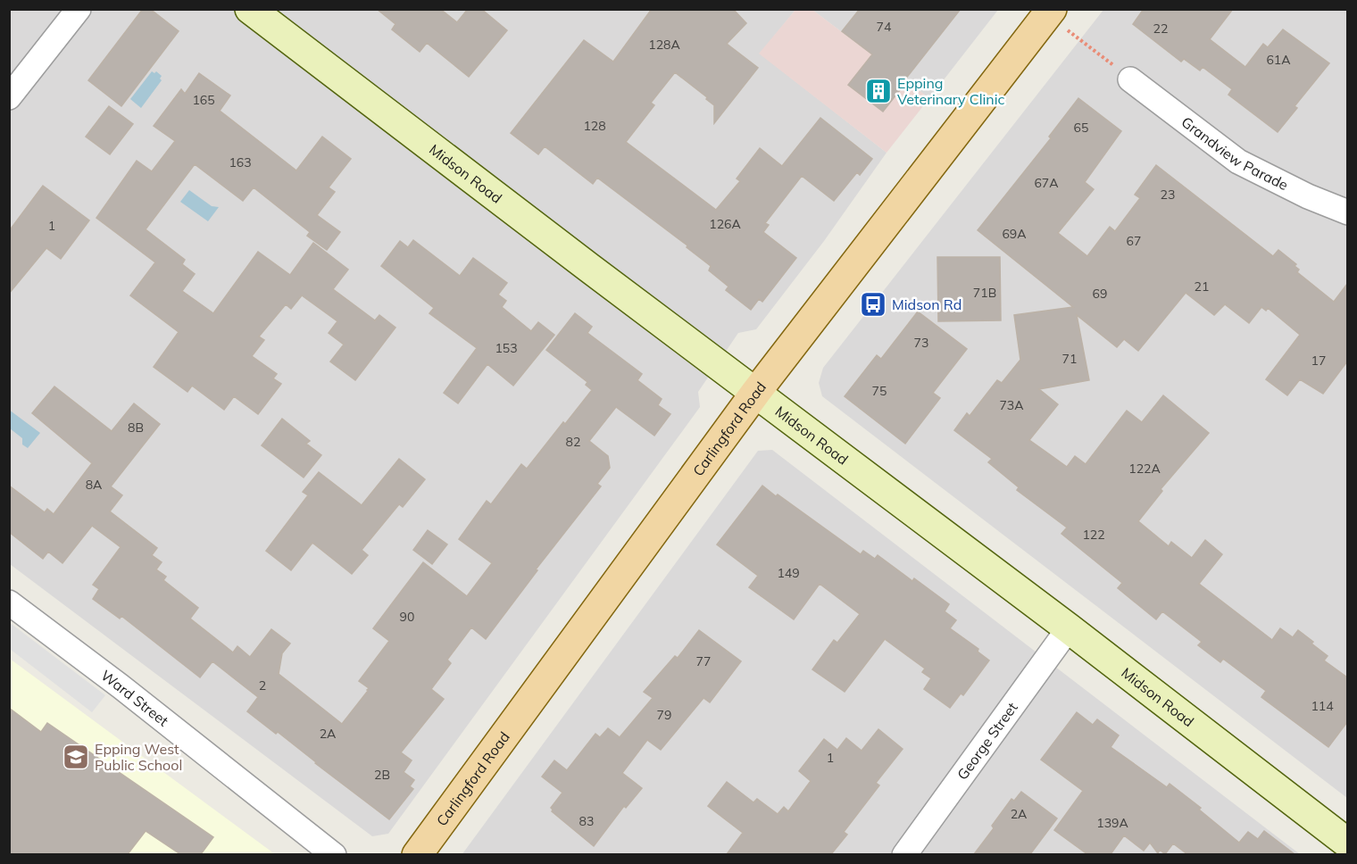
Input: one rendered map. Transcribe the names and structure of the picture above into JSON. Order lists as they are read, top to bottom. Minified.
{"streets":{"main road":["Carlingford Road"],"street":["Grandview Parade","Midson Road","Ward Street","George Street"]},"crossings":[["Midson Road","Carlingford Road"],["Midson Road","George Street"]],"places":{"building":["Epping Veterinary Clinic"],"bus stop":["Midson Rd"],"school or university":["Epping West Public School"]},"house_numbers":["74","22","128A","61A","165","128","65","163","67A","23","126A","1","69A","67","21","71B","69","73","153","71","17","75","73A","8B","82","122A","8A","122","149","90","77","2","114","79","2A","1","2B","2A","83","139A"]}
